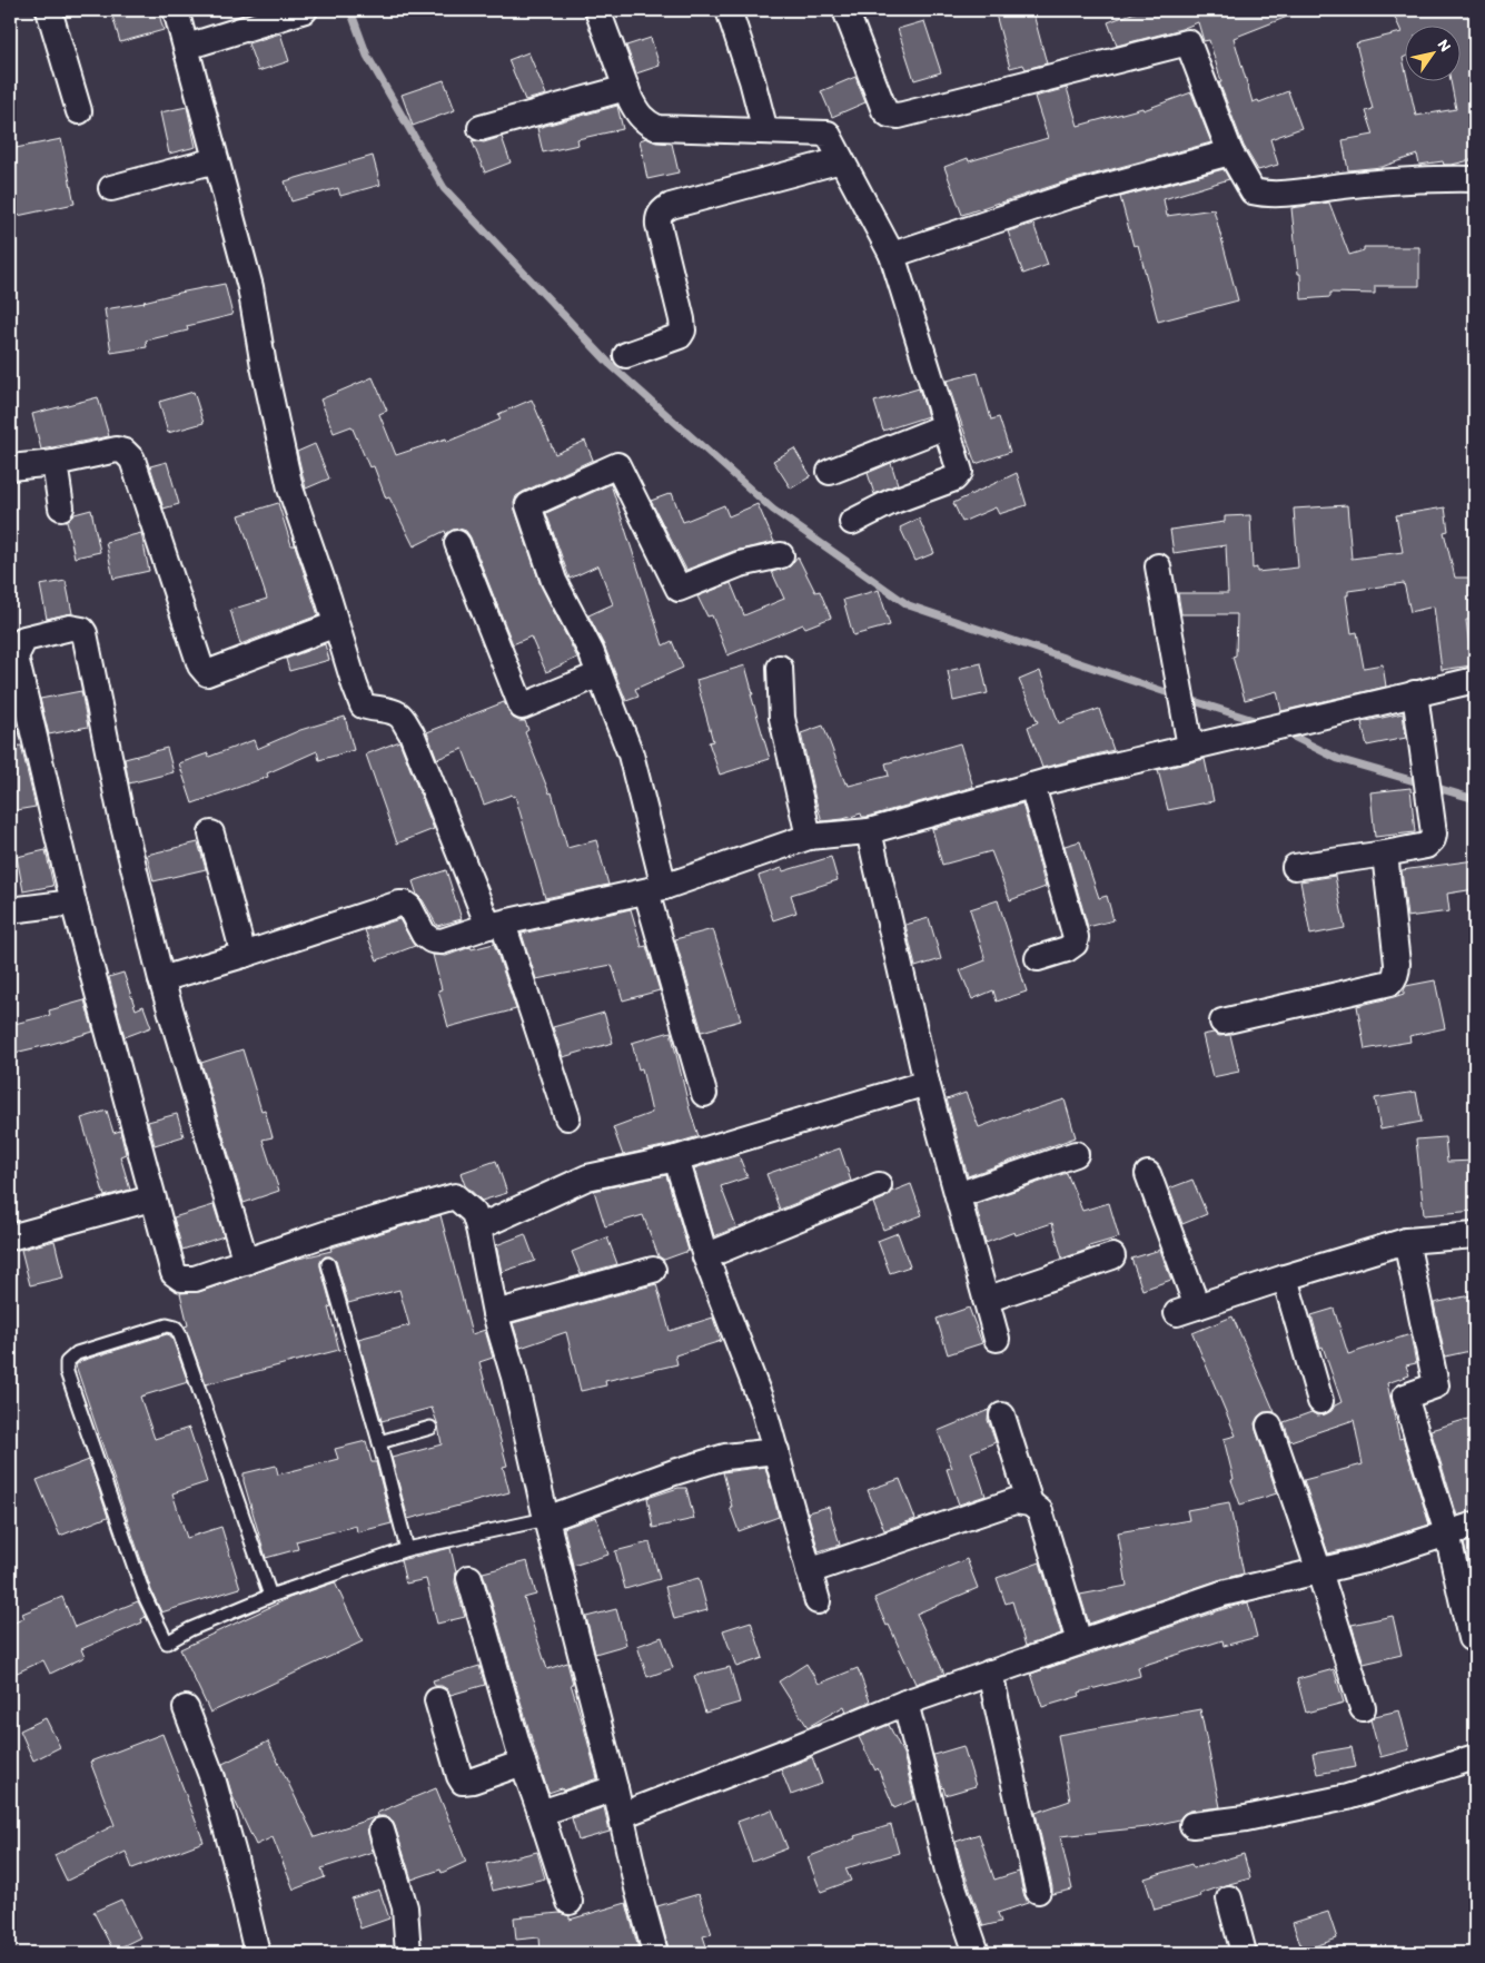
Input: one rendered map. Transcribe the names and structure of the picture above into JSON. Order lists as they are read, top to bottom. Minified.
{"north":"top right"}
